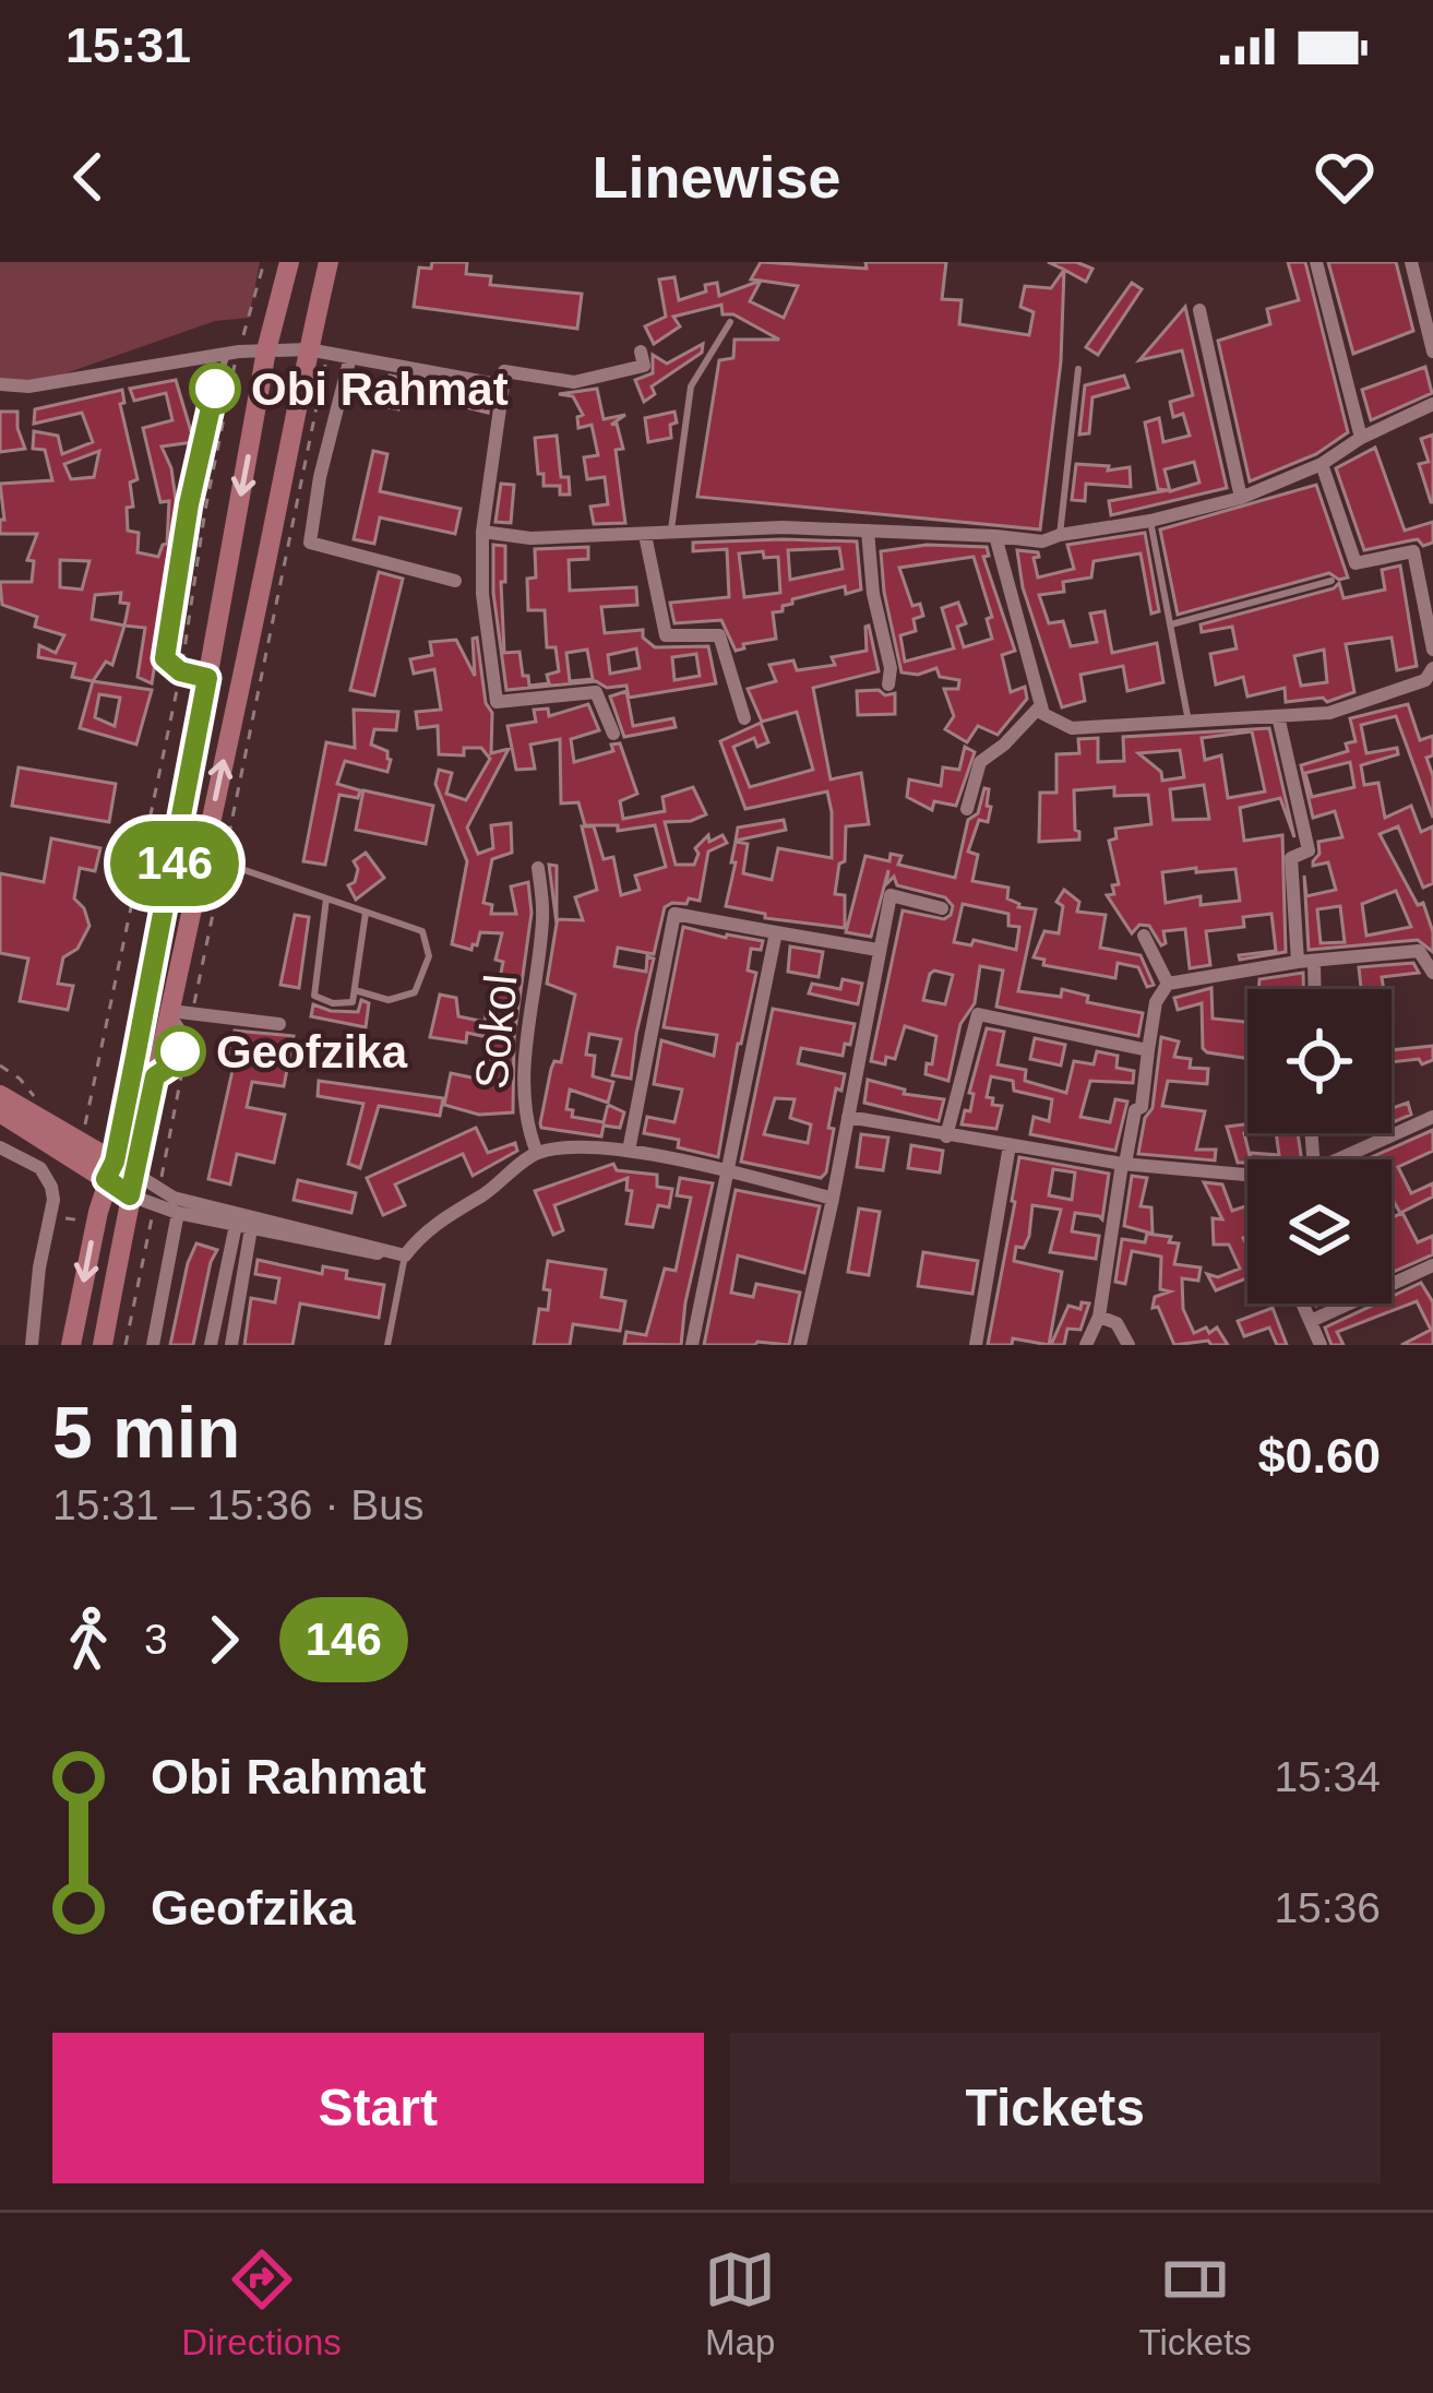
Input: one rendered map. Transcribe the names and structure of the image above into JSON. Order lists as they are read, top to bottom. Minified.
{"streets":{"street":["Sokol"]},"places":["Obi Rahmat","Geofzika"],"lines":["bus line 146"],"page":{"status":"15:31","header":"Linewise","on_map":"146","heading":["5 min","15:31 – 15:36 · Bus","$0.60"],"legs":["3","146"],"list":[{"name":"Obi Rahmat","value":"15:34"},{"name":"Geofzika","value":"15:36"}],"buttons":["Start","Tickets"],"tabs":["Directions","Map","Tickets"]}}
